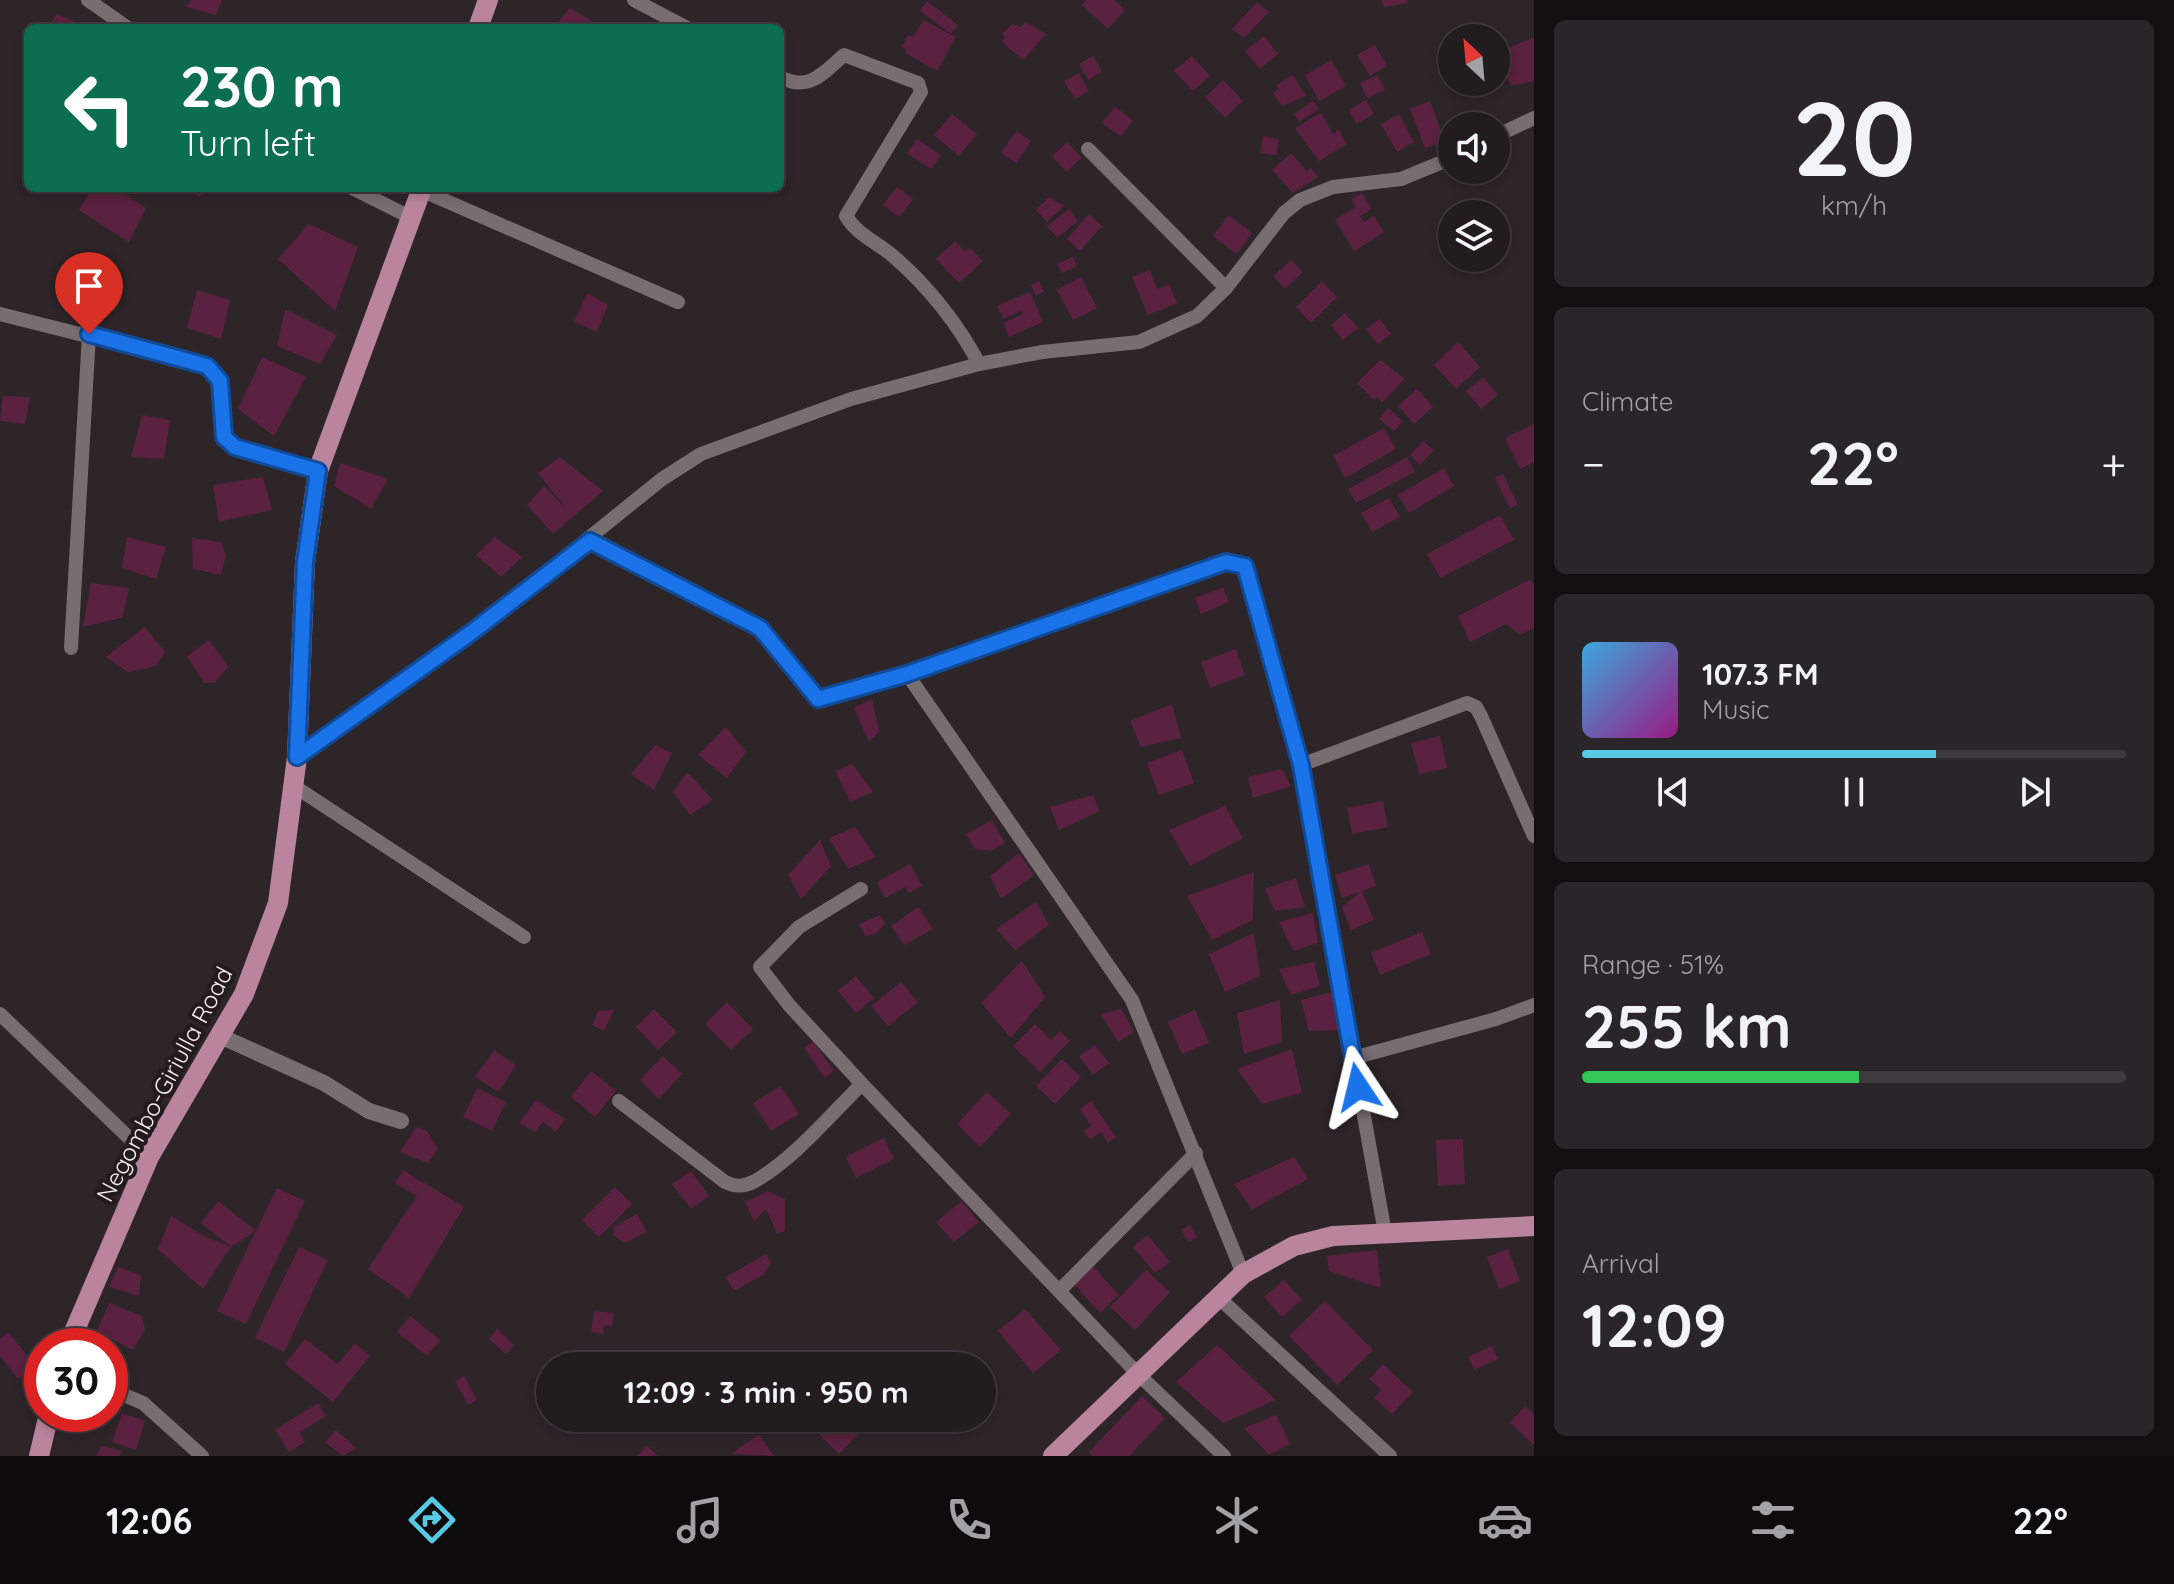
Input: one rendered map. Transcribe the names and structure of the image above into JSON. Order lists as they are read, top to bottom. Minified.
{"streets":{"main road":["Negombo-Giriulla Road"]},"north":"top left","page":{"tile":[["20","km/h"],"Climate",["Range · 51%","255 km"],["Arrival","12:09"]],"turn":["230 m","Turn left"],"heat":["−","22°","+"],"song":["107.3 FM","Music"],"limit":"30","trip":"12:09 · 3 min · 950 m","tabs":["12:06","22°"]}}
